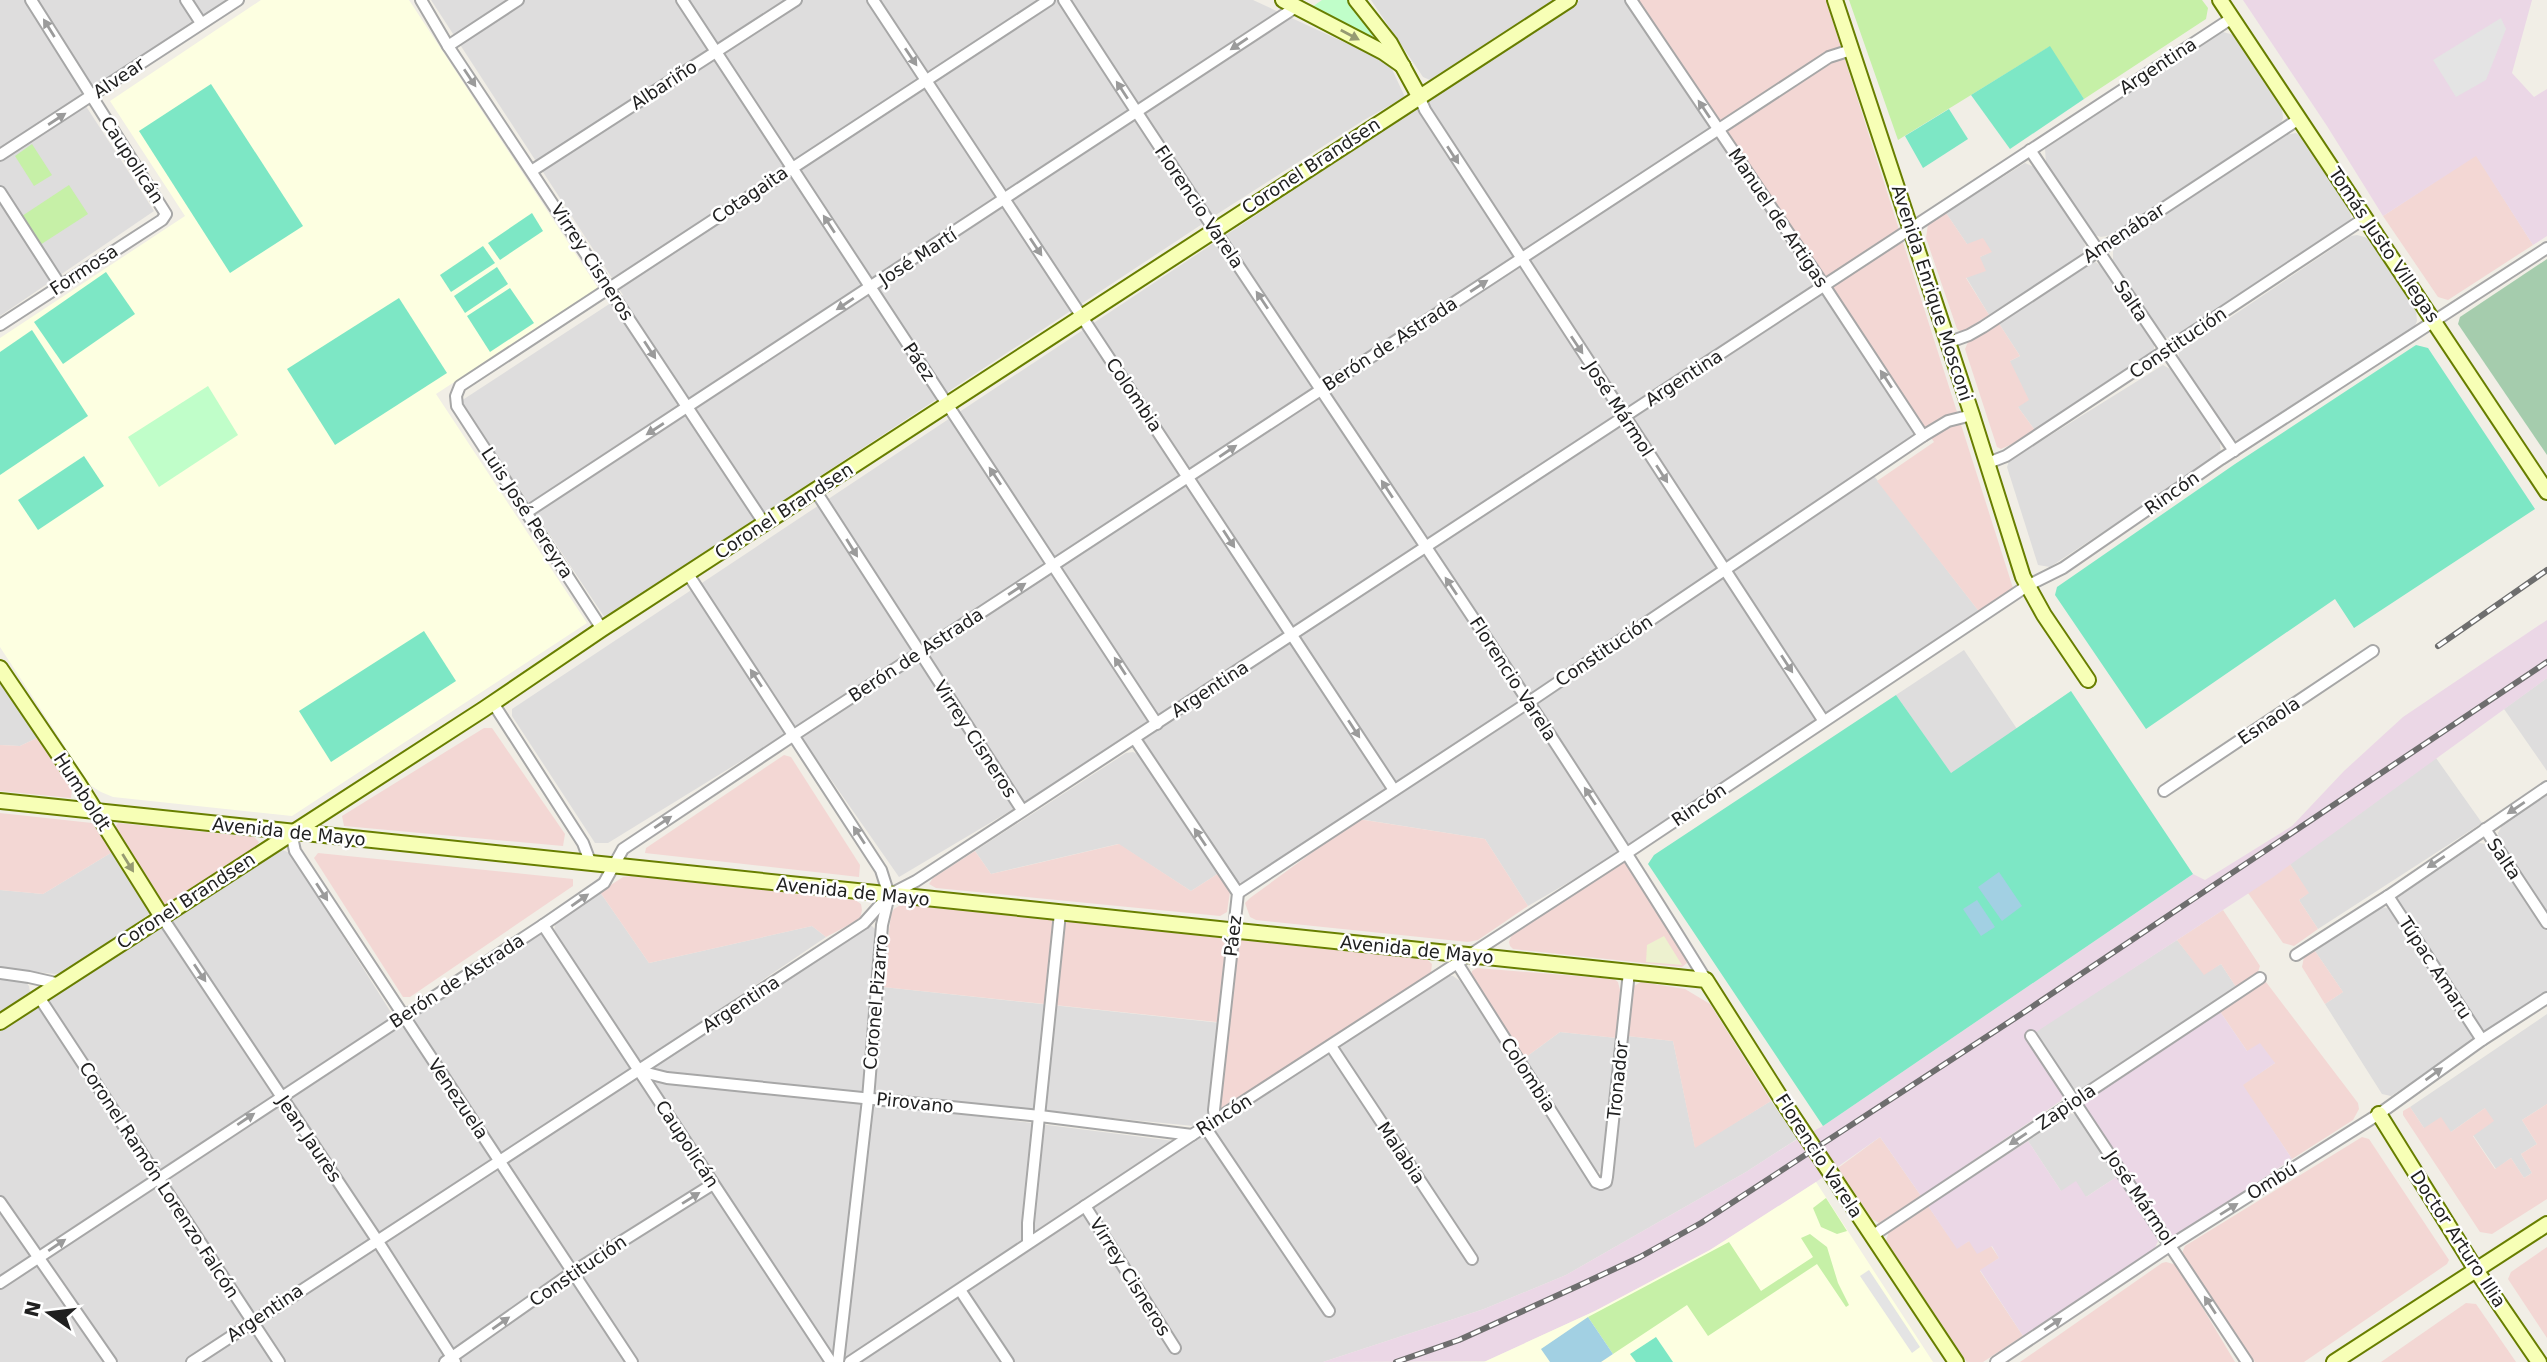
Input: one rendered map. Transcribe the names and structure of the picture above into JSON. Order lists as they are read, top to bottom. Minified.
{"streets":{"main road":["Coronel Brandsen","Florencio Varela","Tomás Justo Villegas","Avenida Enrique Mosconi","Humboldt","Avenida de Mayo","Doctor Arturo Illia"],"street":["Argentina","Alvear","Albariño","Caupolicán","Cotagaita","Manuel de Artigas","Amenábar","José Martí","Virrey Cisneros","Formosa","Salta","Constitución","Berón de Astrada","Páez","Colombia","José Mármol","Rincón","Luis José Pereyra","Esnaola","Túpac Amaru","Coronel Pizarro","Tronador","Venezuela","Pirovano","Zapiola","Jean Jaurès","Malabia","Coronel Ramón Lorenzo Falcón","Ombú"]},"crossings":[["Argentina","Caupolicán"],["Argentina","Florencio Varela"],["Argentina","Manuel de Artigas"],["Argentina","Tomás Justo Villegas"],["Argentina","Virrey Cisneros"],["Argentina","Avenida Enrique Mosconi"],["Argentina","Salta"],["Argentina","Páez"],["Argentina","Colombia"],["Argentina","José Mármol"],["Argentina","Avenida de Mayo"],["Argentina","Coronel Pizarro"],["Argentina","Venezuela"],["Argentina","Pirovano"],["Argentina","Jean Jaurès"],["Argentina","Coronel Ramón Lorenzo Falcón"],["Alvear","Caupolicán"],["Albariño","Virrey Cisneros"],["Albariño","Páez"],["Caupolicán","Formosa"],["Caupolicán","Constitución"],["Caupolicán","Berón de Astrada"],["Caupolicán","Pirovano"],["Coronel Brandsen","Florencio Varela"],["Coronel Brandsen","Virrey Cisneros"],["Coronel Brandsen","Páez"],["Coronel Brandsen","Colombia"],["Coronel Brandsen","José Mármol"],["Coronel Brandsen","Luis José Pereyra"],["Coronel Brandsen","Humboldt"],["Coronel Brandsen","Avenida de Mayo"],["Coronel Brandsen","Venezuela"],["Coronel Brandsen","Jean Jaurès"],["Coronel Brandsen","Coronel Ramón Lorenzo Falcón"],["Cotagaita","Virrey Cisneros"],["Cotagaita","Páez"],["Cotagaita","Colombia"],["Cotagaita","Luis José Pereyra"],["Florencio Varela","José Martí"],["Florencio Varela","Constitución"],["Florencio Varela","Berón de Astrada"],["Florencio Varela","Rincón"],["Florencio Varela","Avenida de Mayo"],["Florencio Varela","Zapiola"],["Manuel de Artigas","Constitución"],["Manuel de Artigas","Berón de Astrada"],["Amenábar","Tomás Justo Villegas"],["Amenábar","Avenida Enrique Mosconi"],["Amenábar","Salta"],["Tomás Justo Villegas","Constitución"],["Tomás Justo Villegas","Rincón"],["José Martí","Virrey Cisneros"],["José Martí","Páez"],["José Martí","Colombia"],["José Martí","Luis José Pereyra"],["Virrey Cisneros","Berón de Astrada"],["Virrey Cisneros","Rincón"],["Avenida Enrique Mosconi","Constitución"],["Avenida Enrique Mosconi","Berón de Astrada"],["Avenida Enrique Mosconi","Rincón"],["Salta","Constitución"],["Salta","Rincón"],["Constitución","Páez"],["Constitución","Colombia"],["Constitución","José Mármol"],["Constitución","Venezuela"],["Constitución","Jean Jaurès"],["Berón de Astrada","Páez"],["Berón de Astrada","Colombia"],["Berón de Astrada","José Mármol"],["Berón de Astrada","Avenida de Mayo"],["Berón de Astrada","Venezuela"],["Berón de Astrada","Jean Jaurès"],["Berón de Astrada","Coronel Ramón Lorenzo Falcón"],["Páez","Rincón"],["Páez","Avenida de Mayo"],["Colombia","Rincón"],["Colombia","Tronador"],["José Mármol","Rincón"],["José Mármol","Zapiola"],["José Mármol","Ombú"],["Rincón","Avenida de Mayo"],["Rincón","Pirovano"],["Rincón","Malabia"],["Humboldt","Avenida de Mayo"],["Humboldt","Jean Jaurès"],["Avenida de Mayo","Coronel Pizarro"],["Avenida de Mayo","Tronador"],["Avenida de Mayo","Venezuela"],["Túpac Amaru","Ombú"],["Coronel Pizarro","Pirovano"],["Ombú","Doctor Arturo Illia"]],"one_way":["Alvear","Florencio Varela","Manuel de Artigas","José Martí","Virrey Cisneros","Berón de Astrada","Páez","Colombia","Humboldt","Zapiola","Jean Jaurès","Ombú"],"north":"left"}
